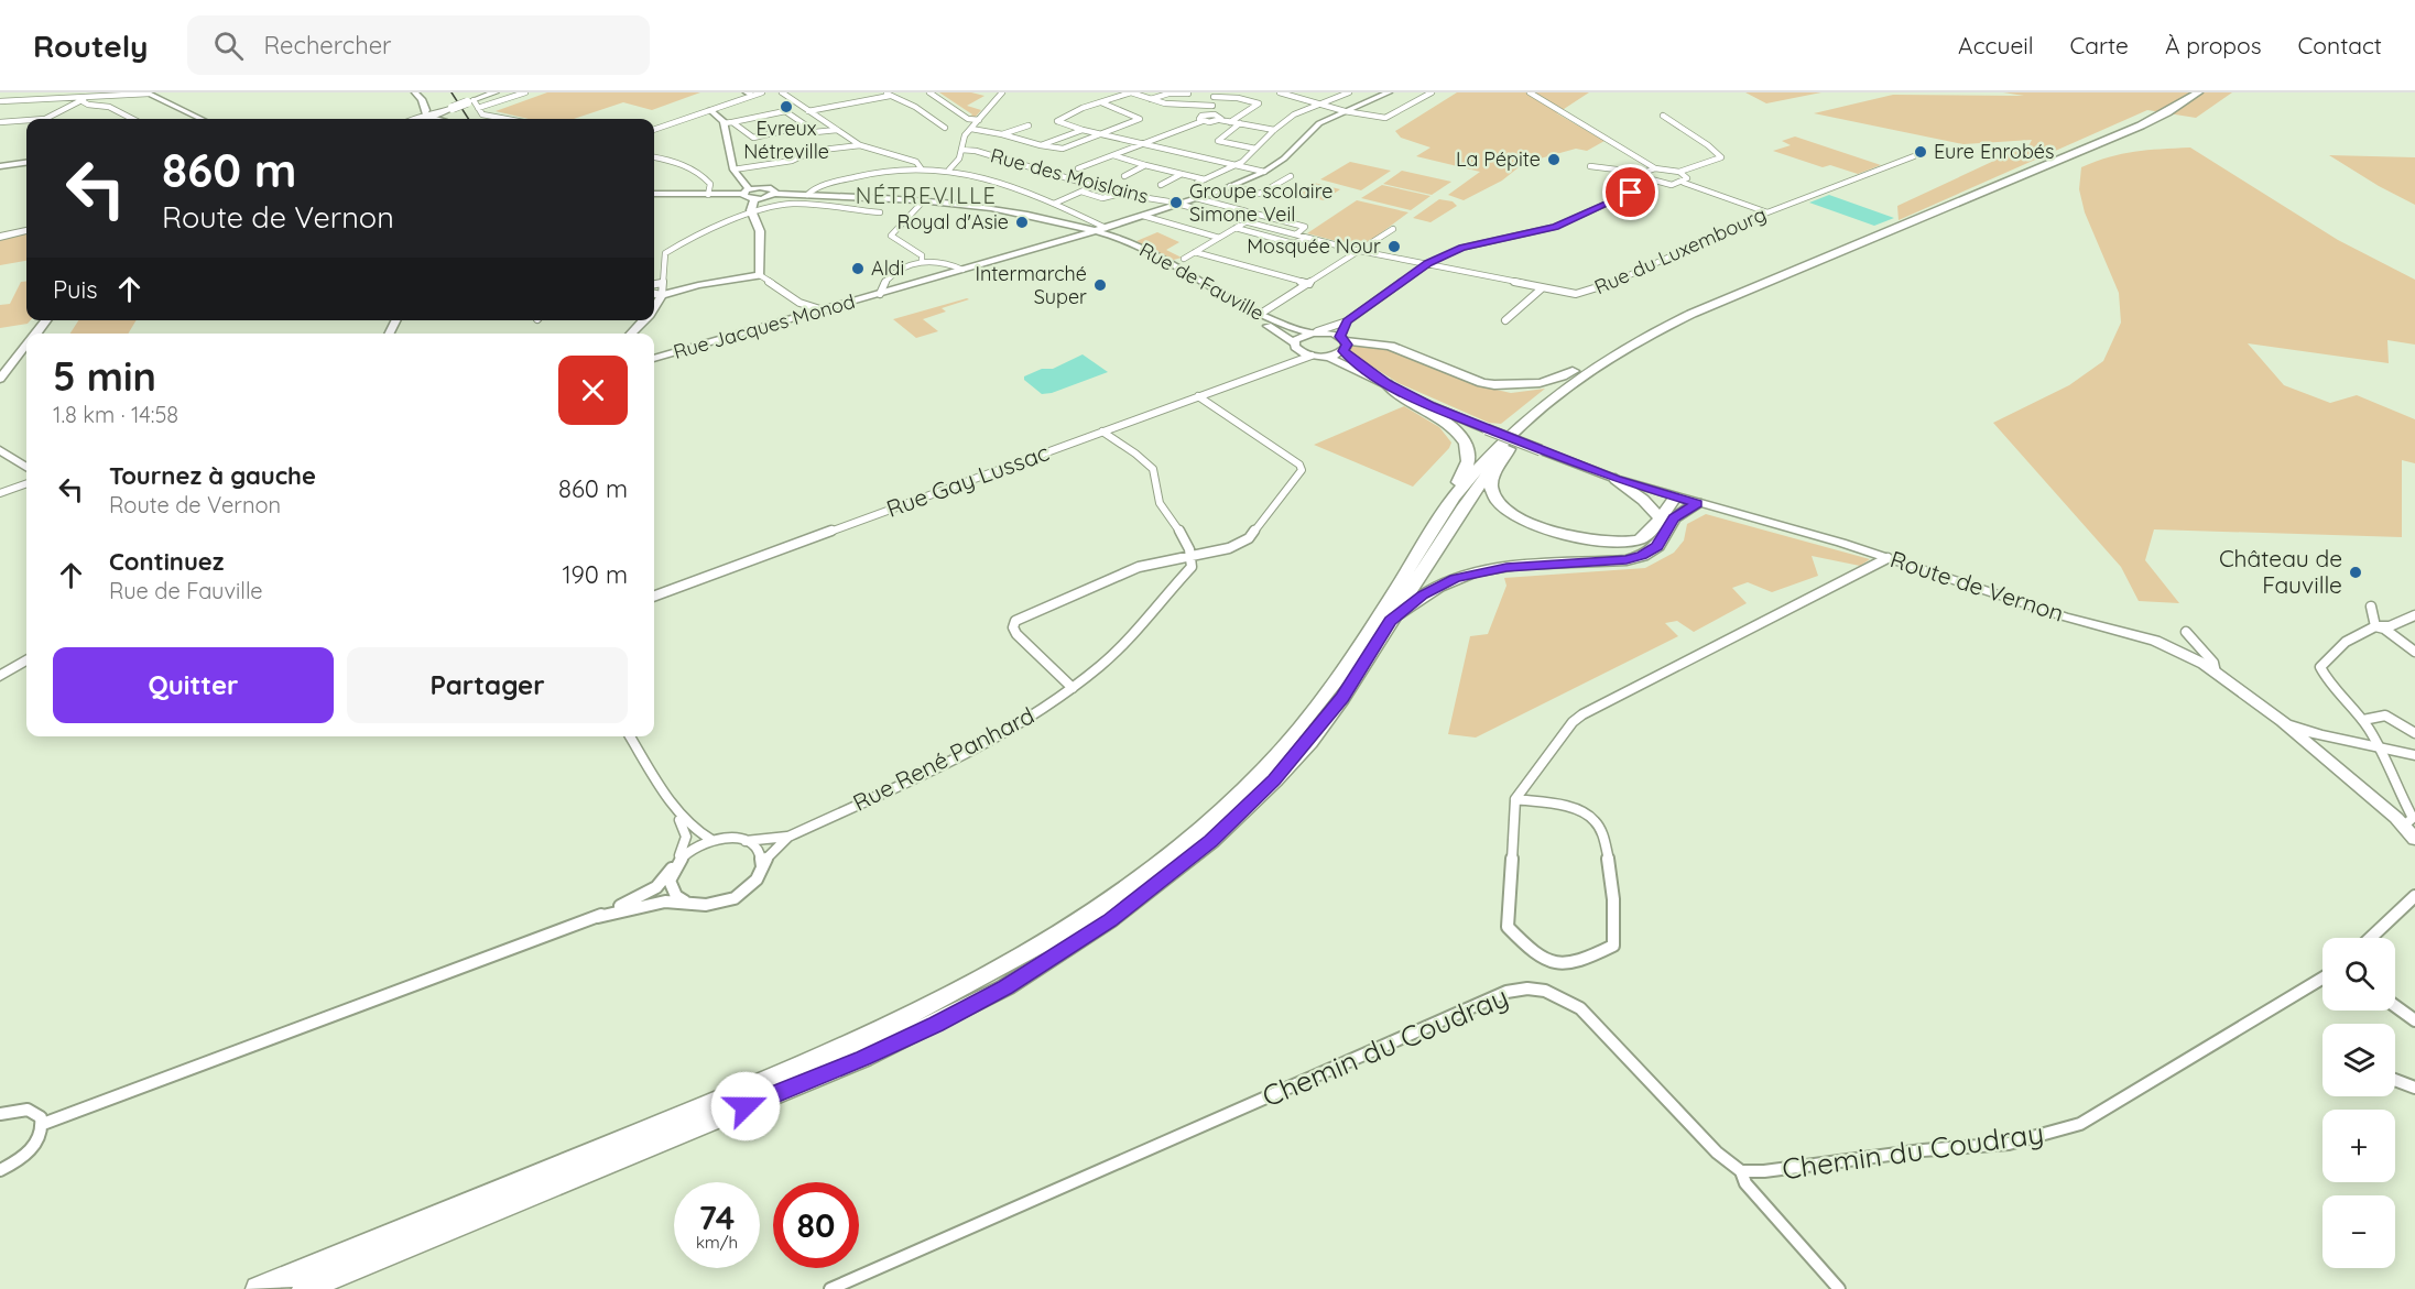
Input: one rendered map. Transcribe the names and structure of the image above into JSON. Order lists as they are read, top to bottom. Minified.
{"streets":{"street":["Rue des Moislains","Rue du Luxembourg","Rue de Fauville","Rue Jacques Monod","Rue Gay Lussac","Route de Vernon","Rue René Panhard","Chemin du Coudray"]},"crossings":[["Rue des Moislains","Rue du Luxembourg"],["Rue des Moislains","Rue Jacques Monod"],["Rue de Fauville","Rue Jacques Monod"],["Rue de Fauville","Rue Gay Lussac"]],"districts":["NÉTREVILLE"],"places":["Evreux Nétreville","Eure Enrobés","La Pépite","Groupe scolaire Simone Veil","Royal d'Asie","Mosquée Nour","Aldi","Intermarché Super","Château de Fauville"],"page":{"header":"Routely","search":"Rechercher","nav":["Accueil","Carte","À propos","Contact"],"turn":["860 m","Route de Vernon"],"then":"Puis","heading":["5 min","1.8 km · 14:58"],"list":[{"name":"Tournez à gauche","note":"Route de Vernon","value":"860 m"},{"name":"Continuez","note":"Rue de Fauville","value":"190 m"}],"buttons":["Quitter","Partager"],"map_buttons":["+","−"],"speed":"74 km/h","limit":"80"}}
